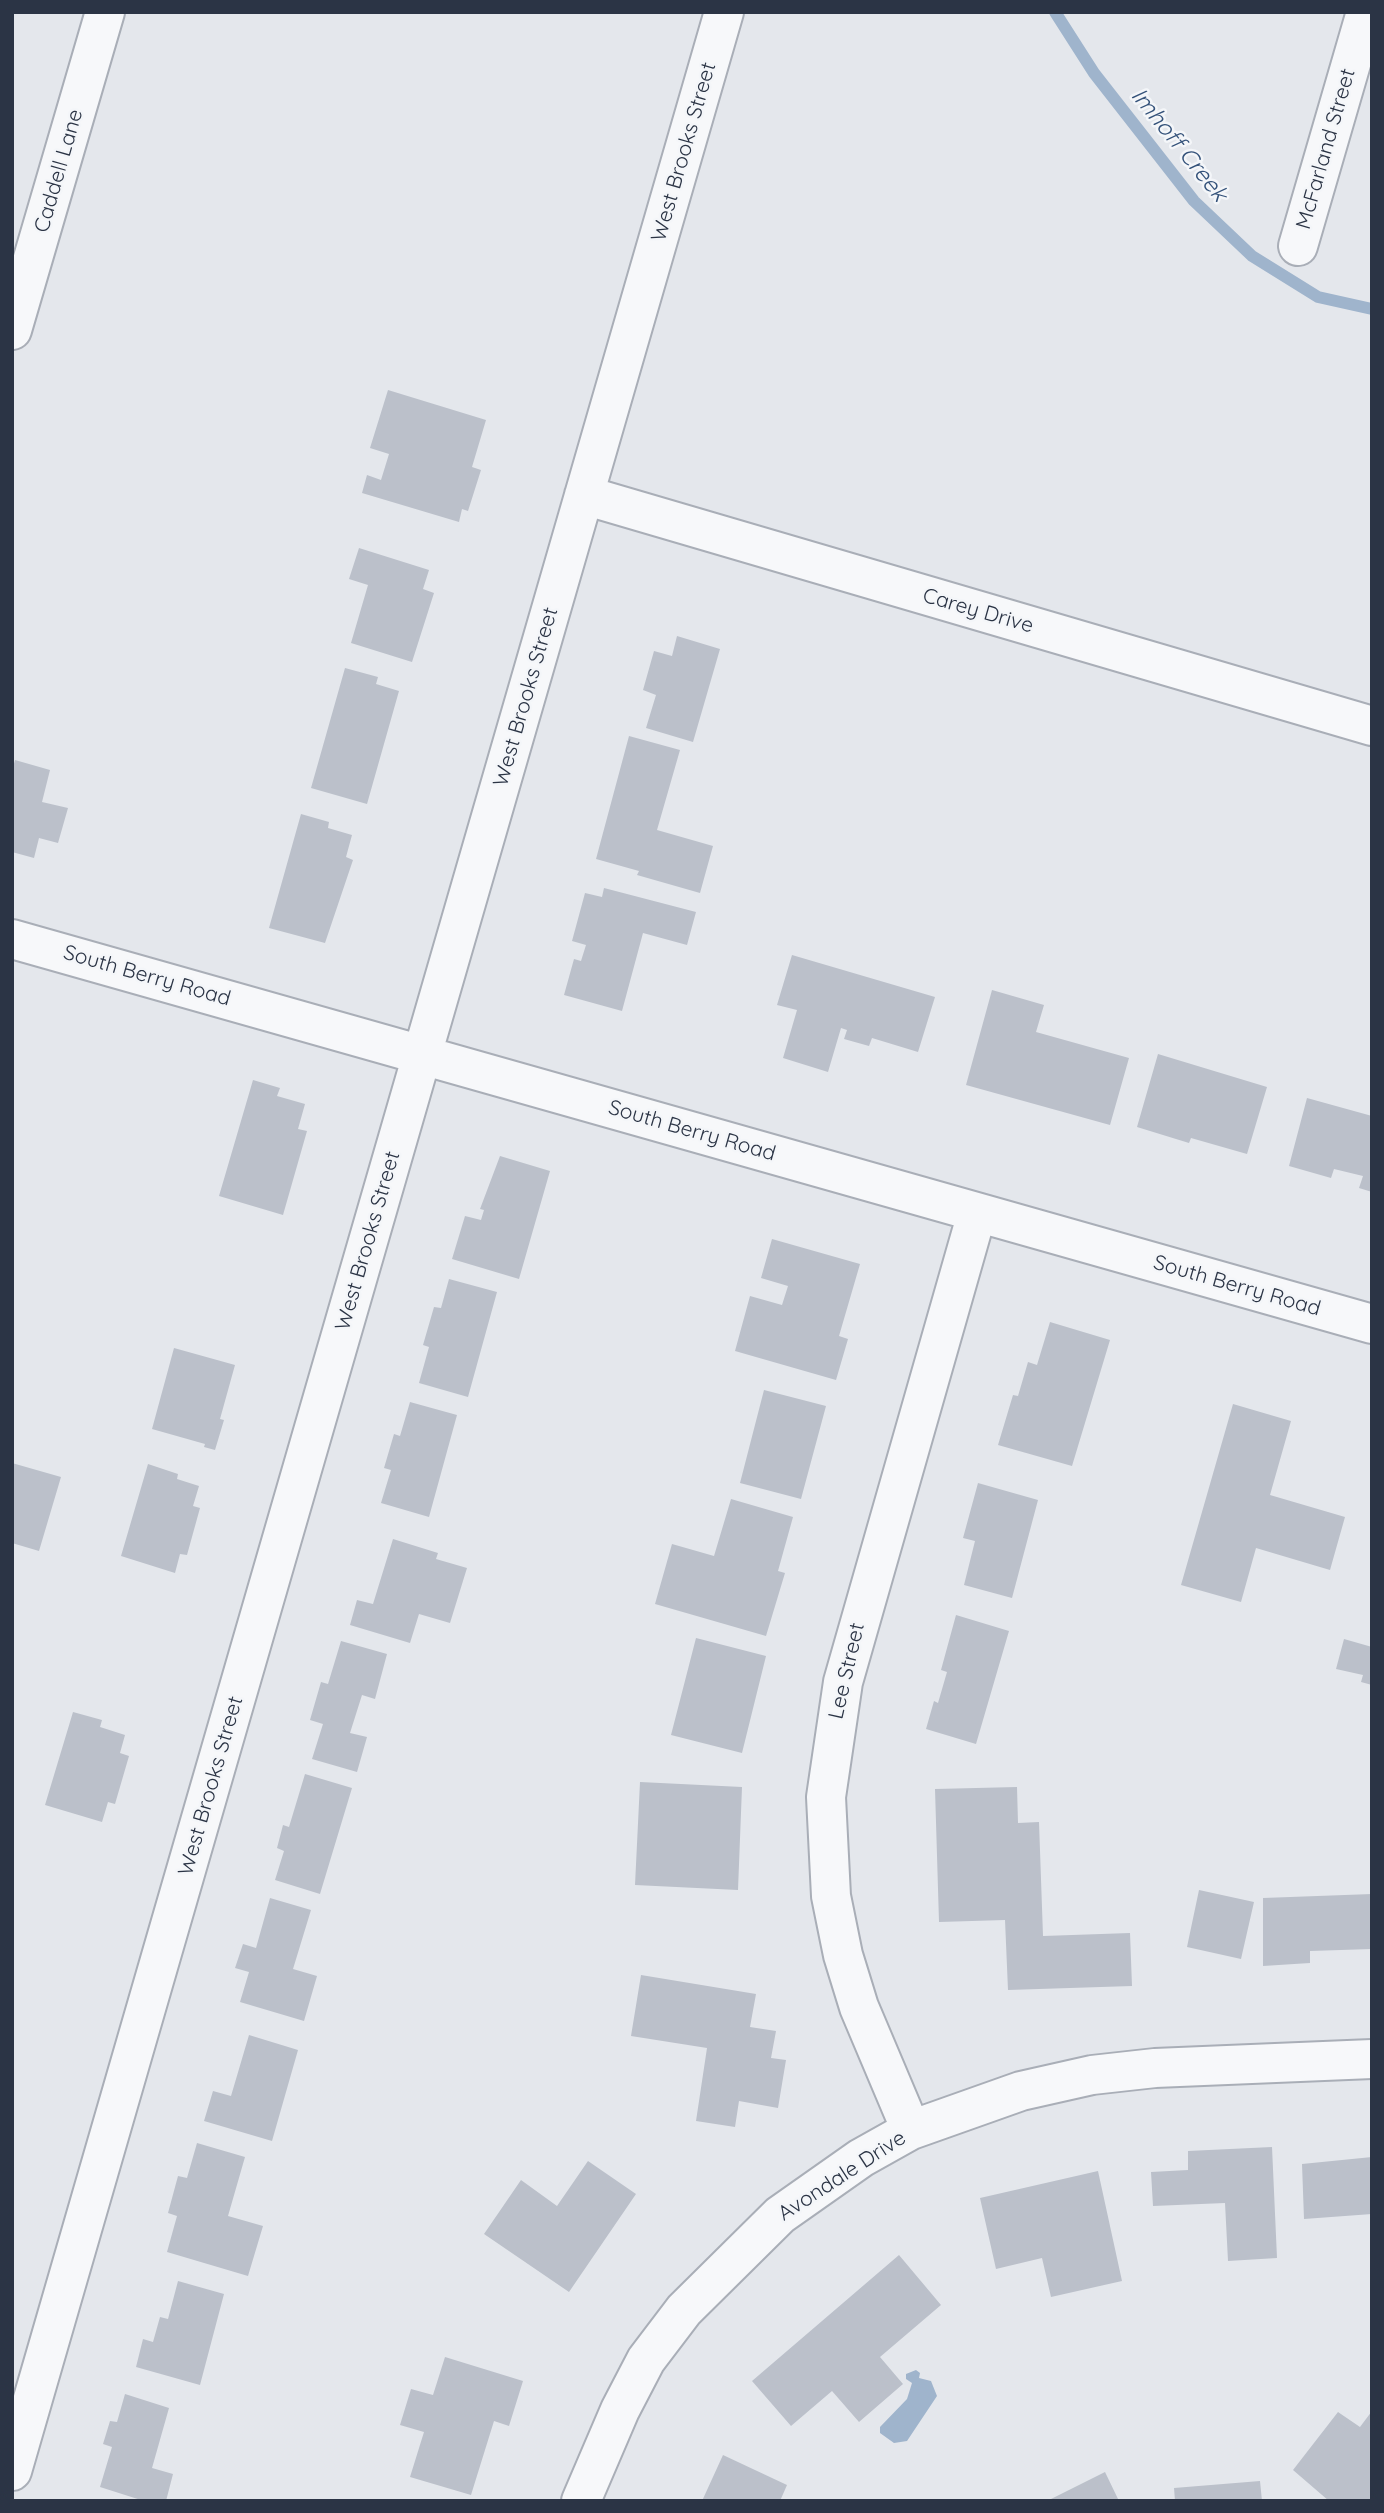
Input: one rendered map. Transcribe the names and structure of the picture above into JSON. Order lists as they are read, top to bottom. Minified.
{"streets":{"street":["McFarland Street","West Brooks Street","Caddell Lane","Carey Drive","South Berry Road","Lee Street","Avondale Drive"]},"crossings":[["West Brooks Street","Carey Drive"],["West Brooks Street","South Berry Road"],["South Berry Road","Lee Street"],["Lee Street","Avondale Drive"]],"water":["Imhoff Creek"]}
